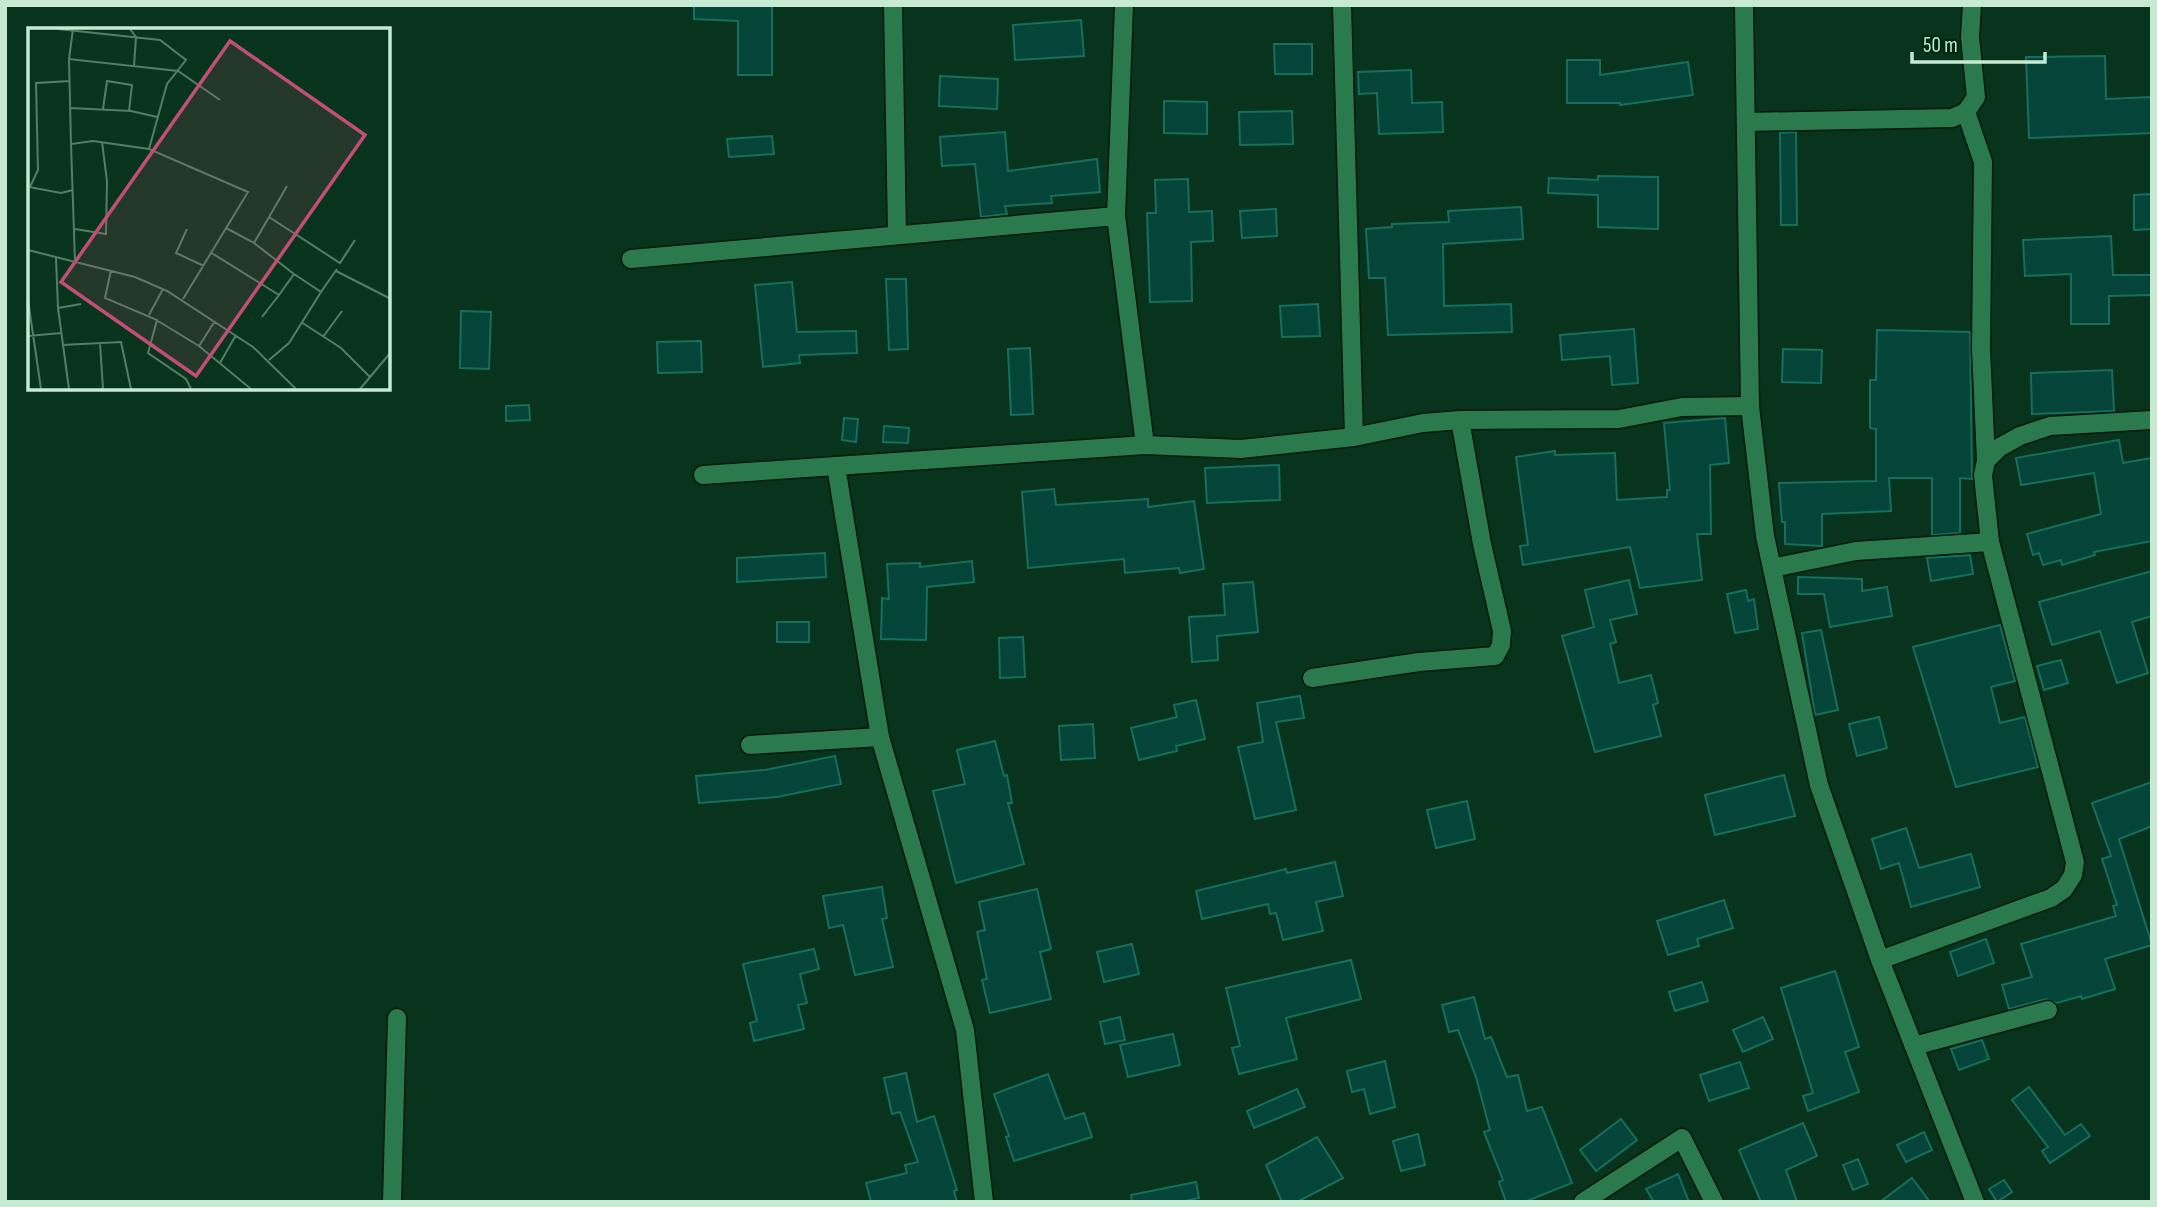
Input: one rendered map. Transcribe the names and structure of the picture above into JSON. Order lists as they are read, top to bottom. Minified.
{"scale_bar":"50 m"}
